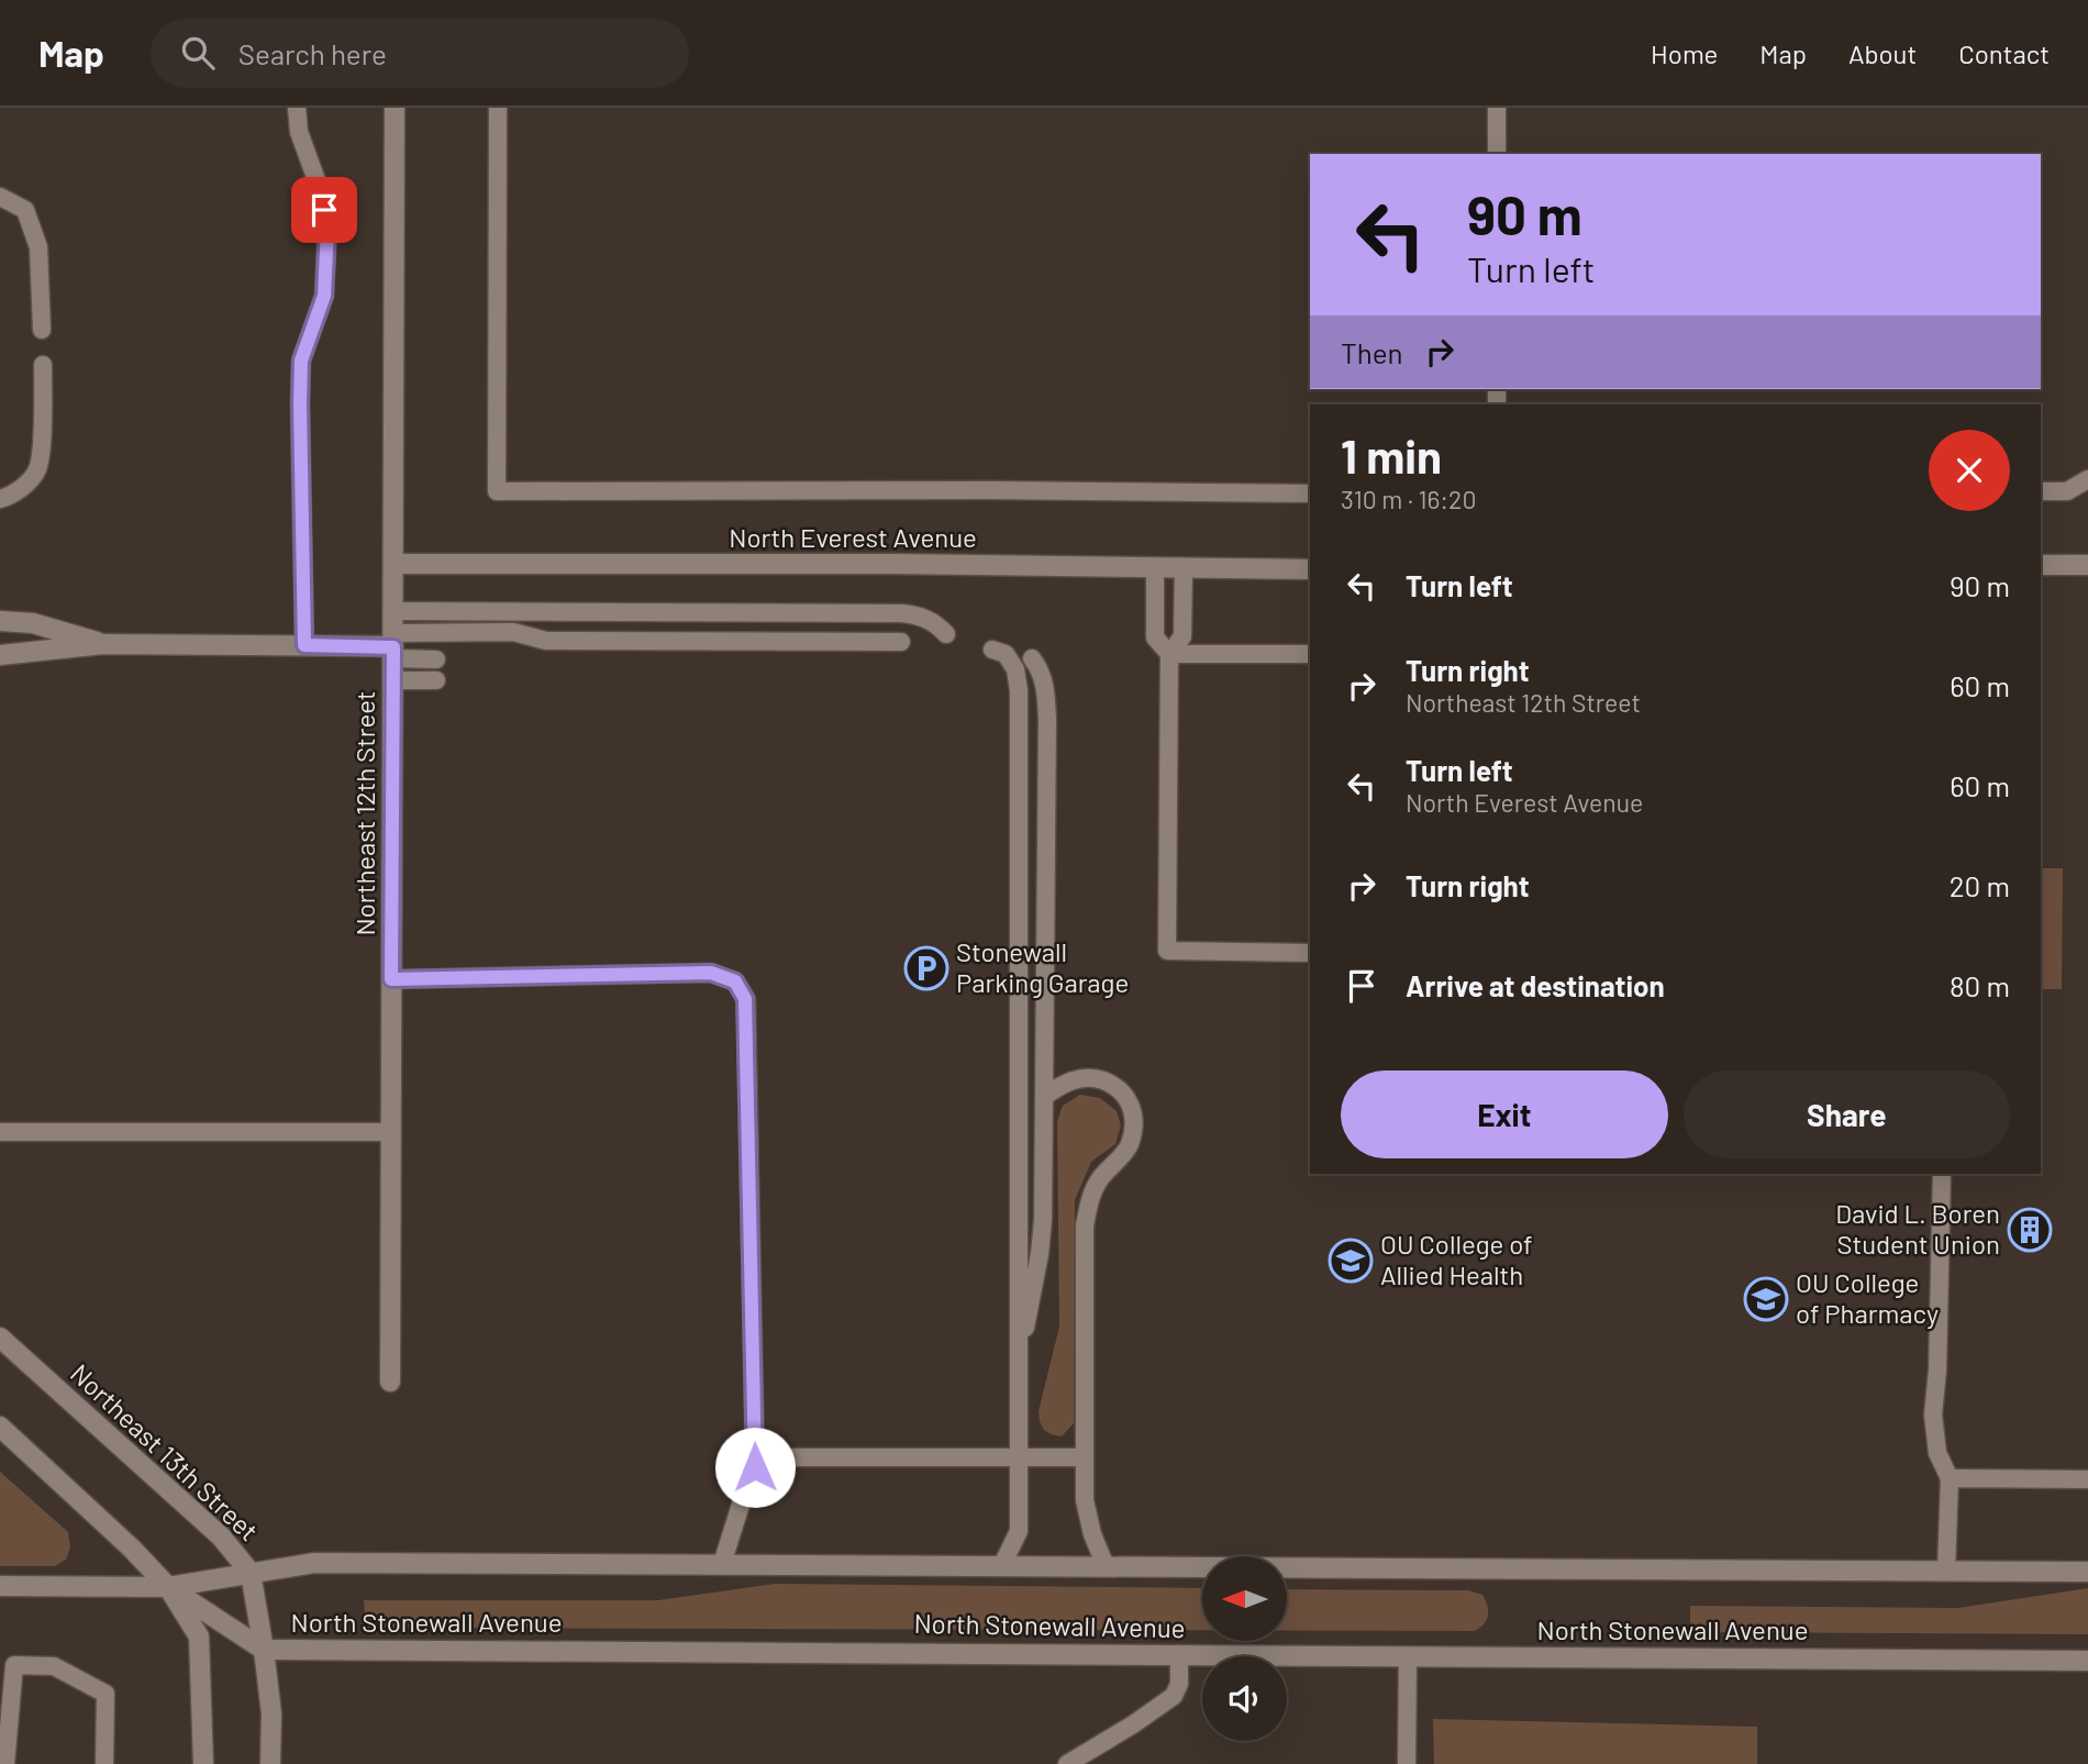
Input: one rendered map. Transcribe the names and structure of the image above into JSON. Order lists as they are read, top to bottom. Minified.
{"streets":{"main road":["North Everest Avenue","Northeast 12th Street","Northeast 13th Street","North Stonewall Avenue"]},"crossings":[["North Everest Avenue","Northeast 12th Street"],["Northeast 13th Street","North Stonewall Avenue"]],"places":{"parking":["Stonewall Parking Garage"],"building":["David L. Boren Student Union"],"school or university":["OU College of Allied Health","OU College of Pharmacy"]},"north":"left","page":{"header":"Map","search":"Search here","nav":["Home","Map","About","Contact"],"turn":["90 m","Turn left"],"then":"Then","heading":["1 min","310 m · 16:20"],"list":[{"name":"Turn left","value":"90 m"},{"name":"Turn right","note":"Northeast 12th Street","value":"60 m"},{"name":"Turn left","note":"North Everest Avenue","value":"60 m"},{"name":"Turn right","value":"20 m"},{"name":"Arrive at destination","value":"80 m"}],"buttons":["Exit","Share"]}}
